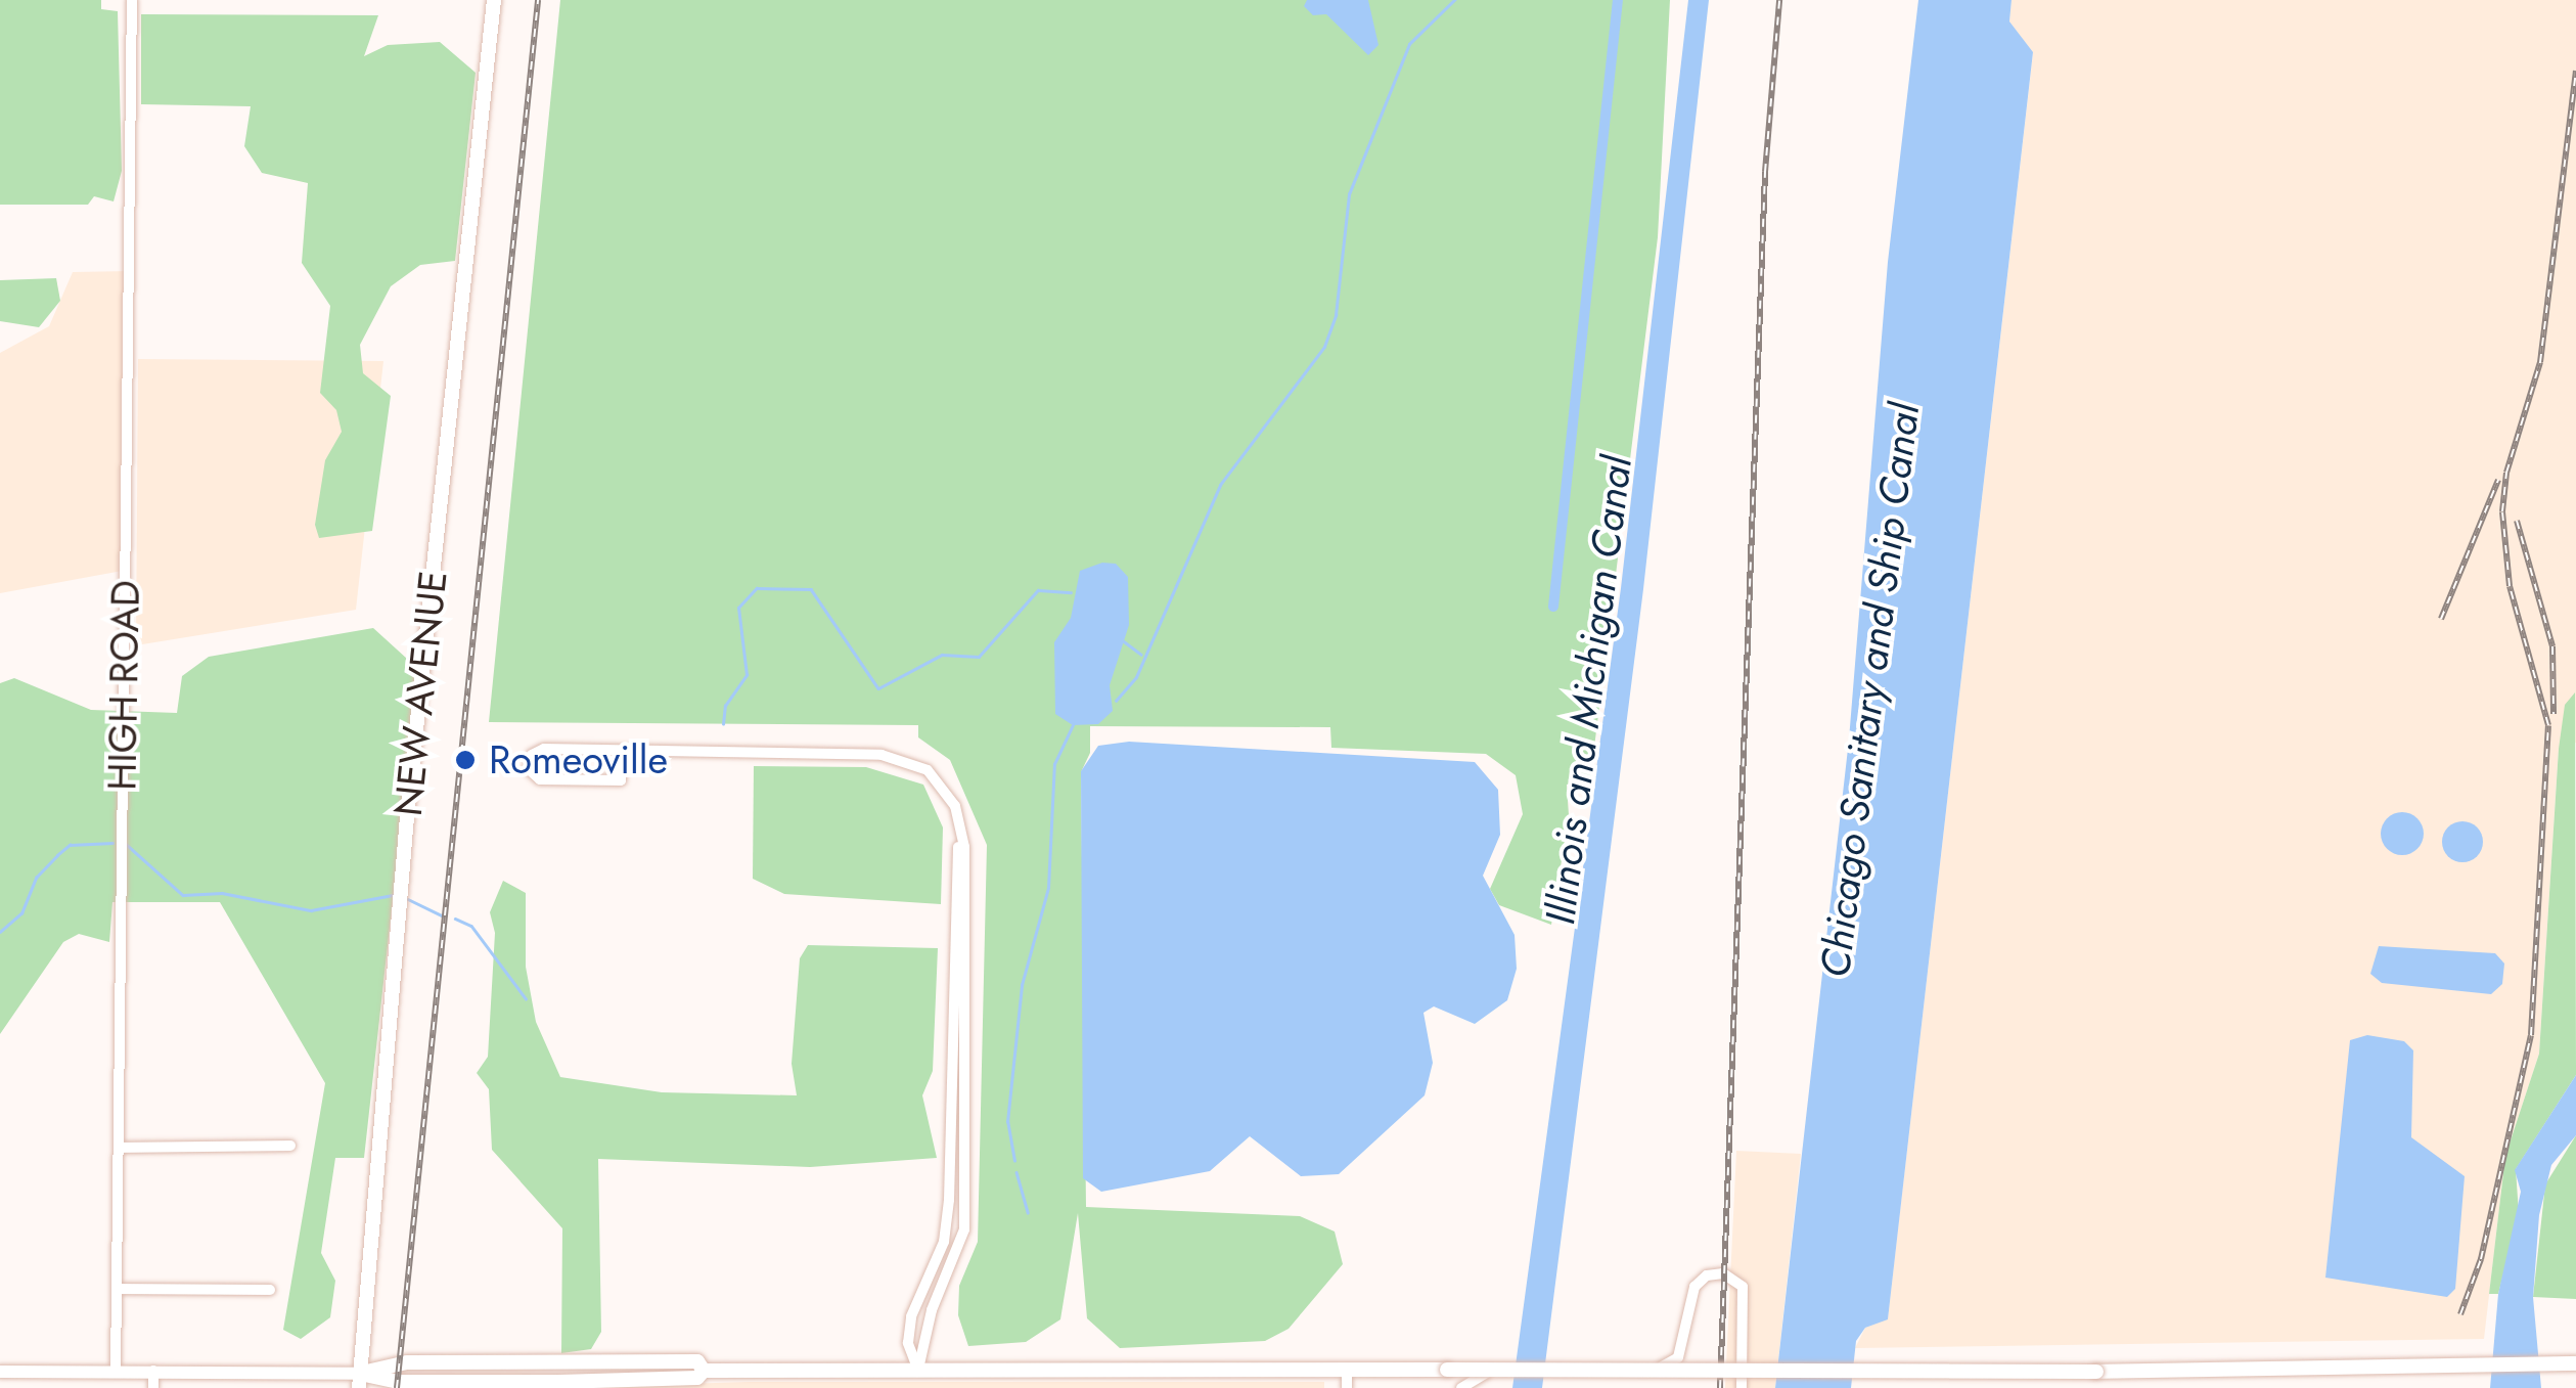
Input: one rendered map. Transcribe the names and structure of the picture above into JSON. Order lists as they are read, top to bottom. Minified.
{"streets":{"main road":["NEW AVENUE"],"street":["HIGH ROAD"]},"water":["Illinois and Michigan Canal","Chicago Sanitary and Ship Canal"],"places":["Romeoville"]}
